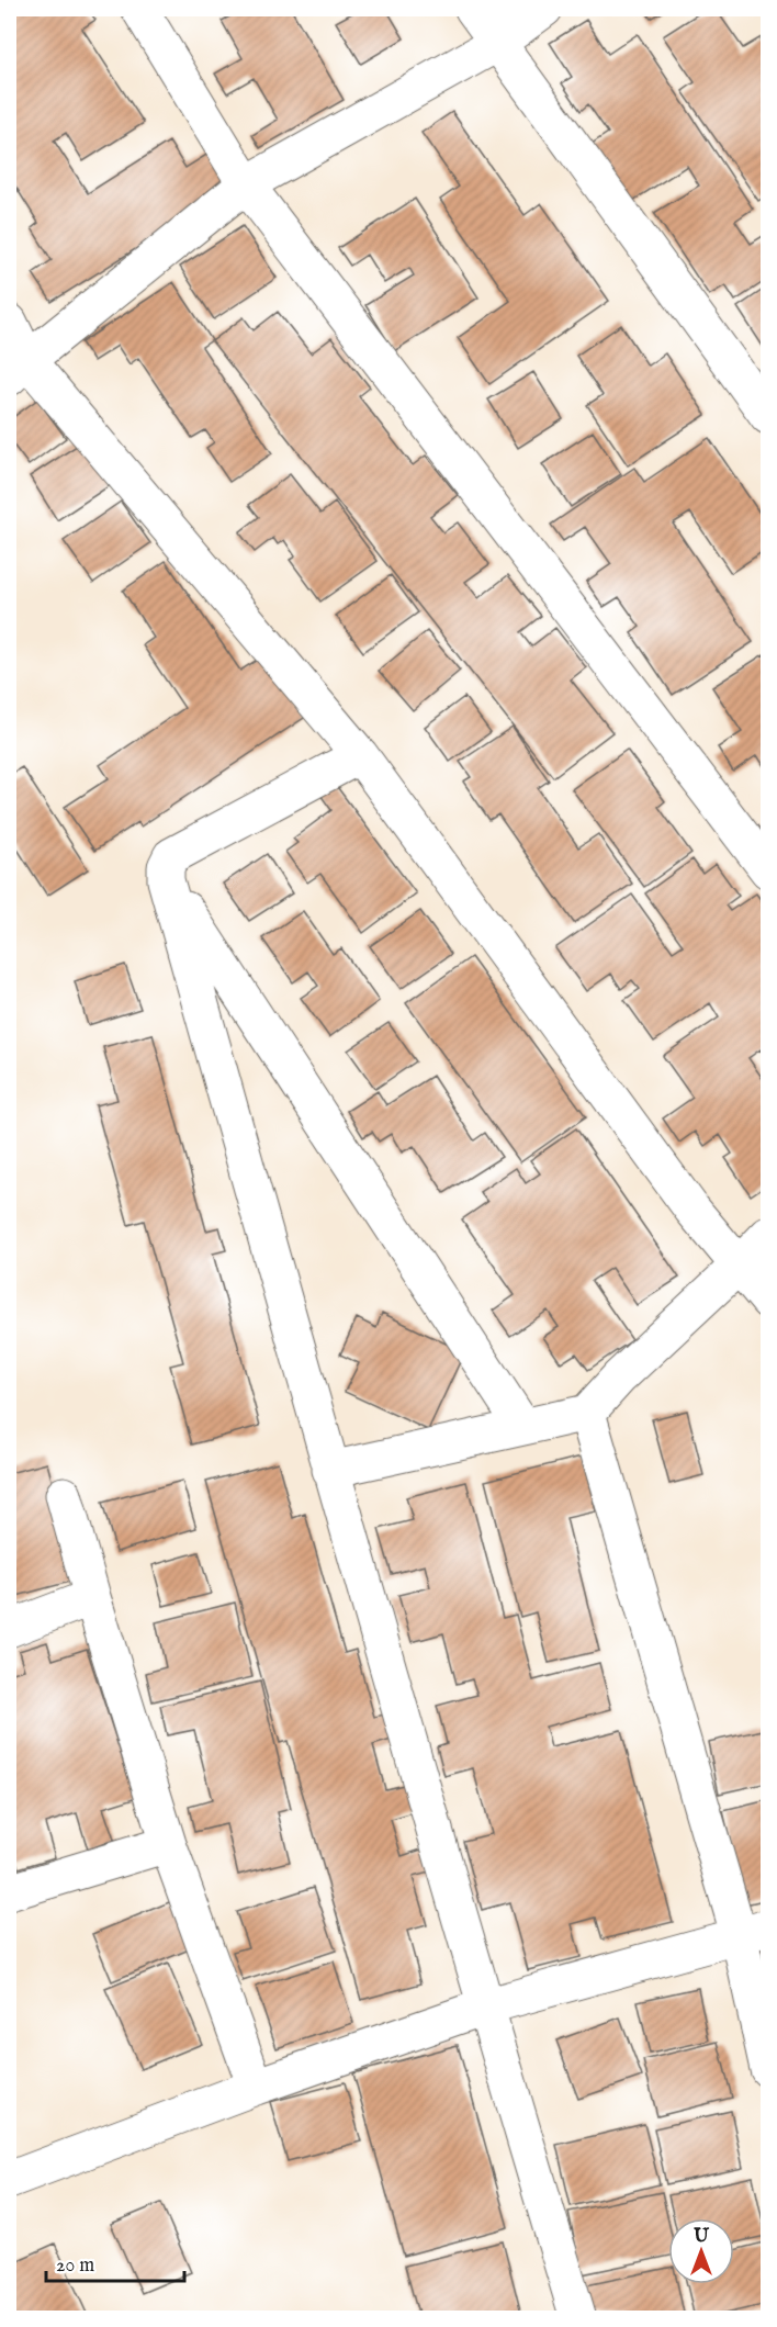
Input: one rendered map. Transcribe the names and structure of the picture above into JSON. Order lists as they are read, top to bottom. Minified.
{"scale_bar":"20 m","north":"top"}
